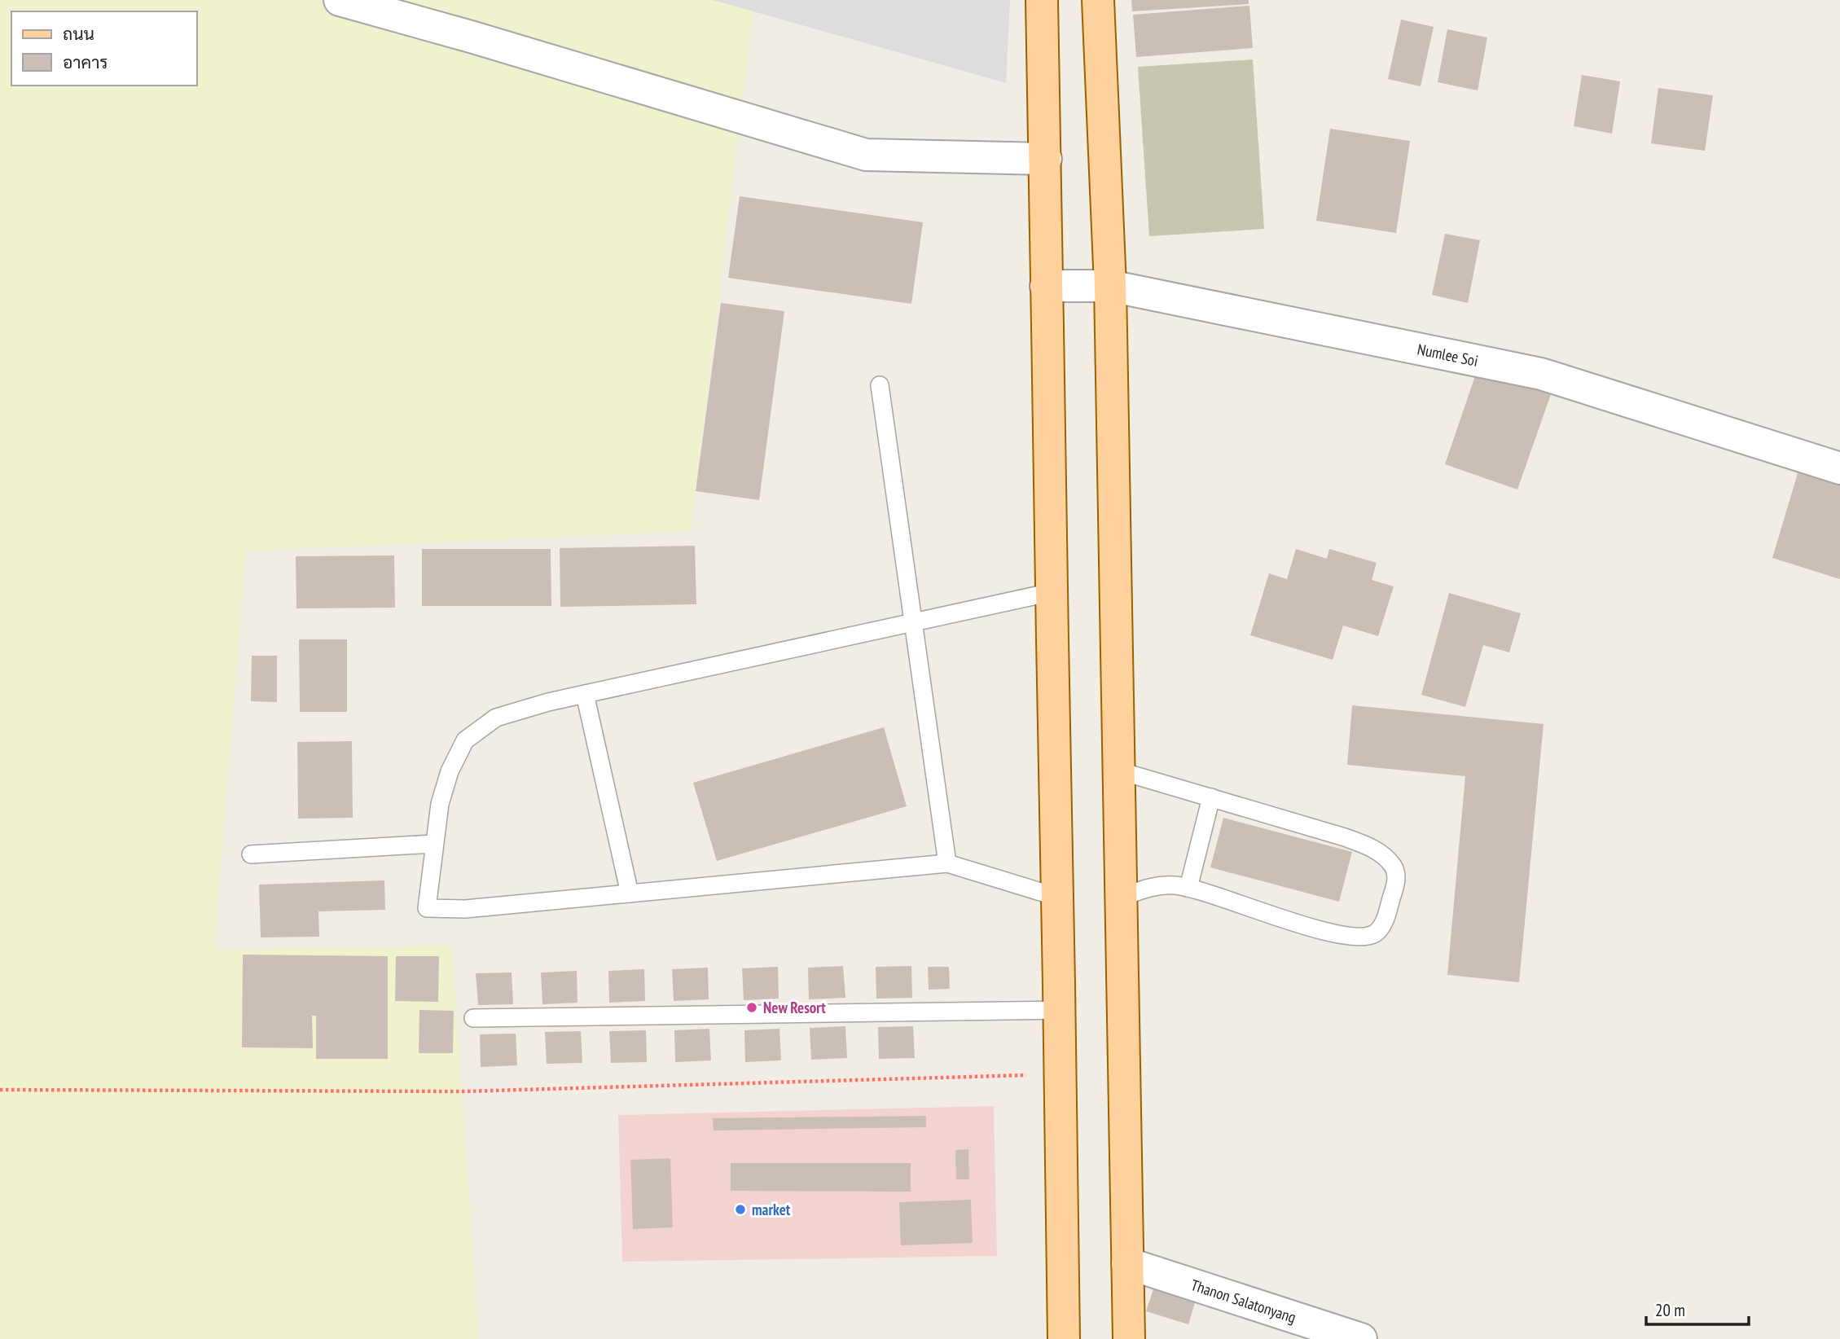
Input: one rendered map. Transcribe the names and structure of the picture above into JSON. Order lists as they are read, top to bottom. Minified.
{"streets":{"street":["Numlee Soi","Thanon Salatonyang"]},"places":["New Resort","market"],"legend":["ถนน","อาคาร"],"scale_bar":"20 m"}
